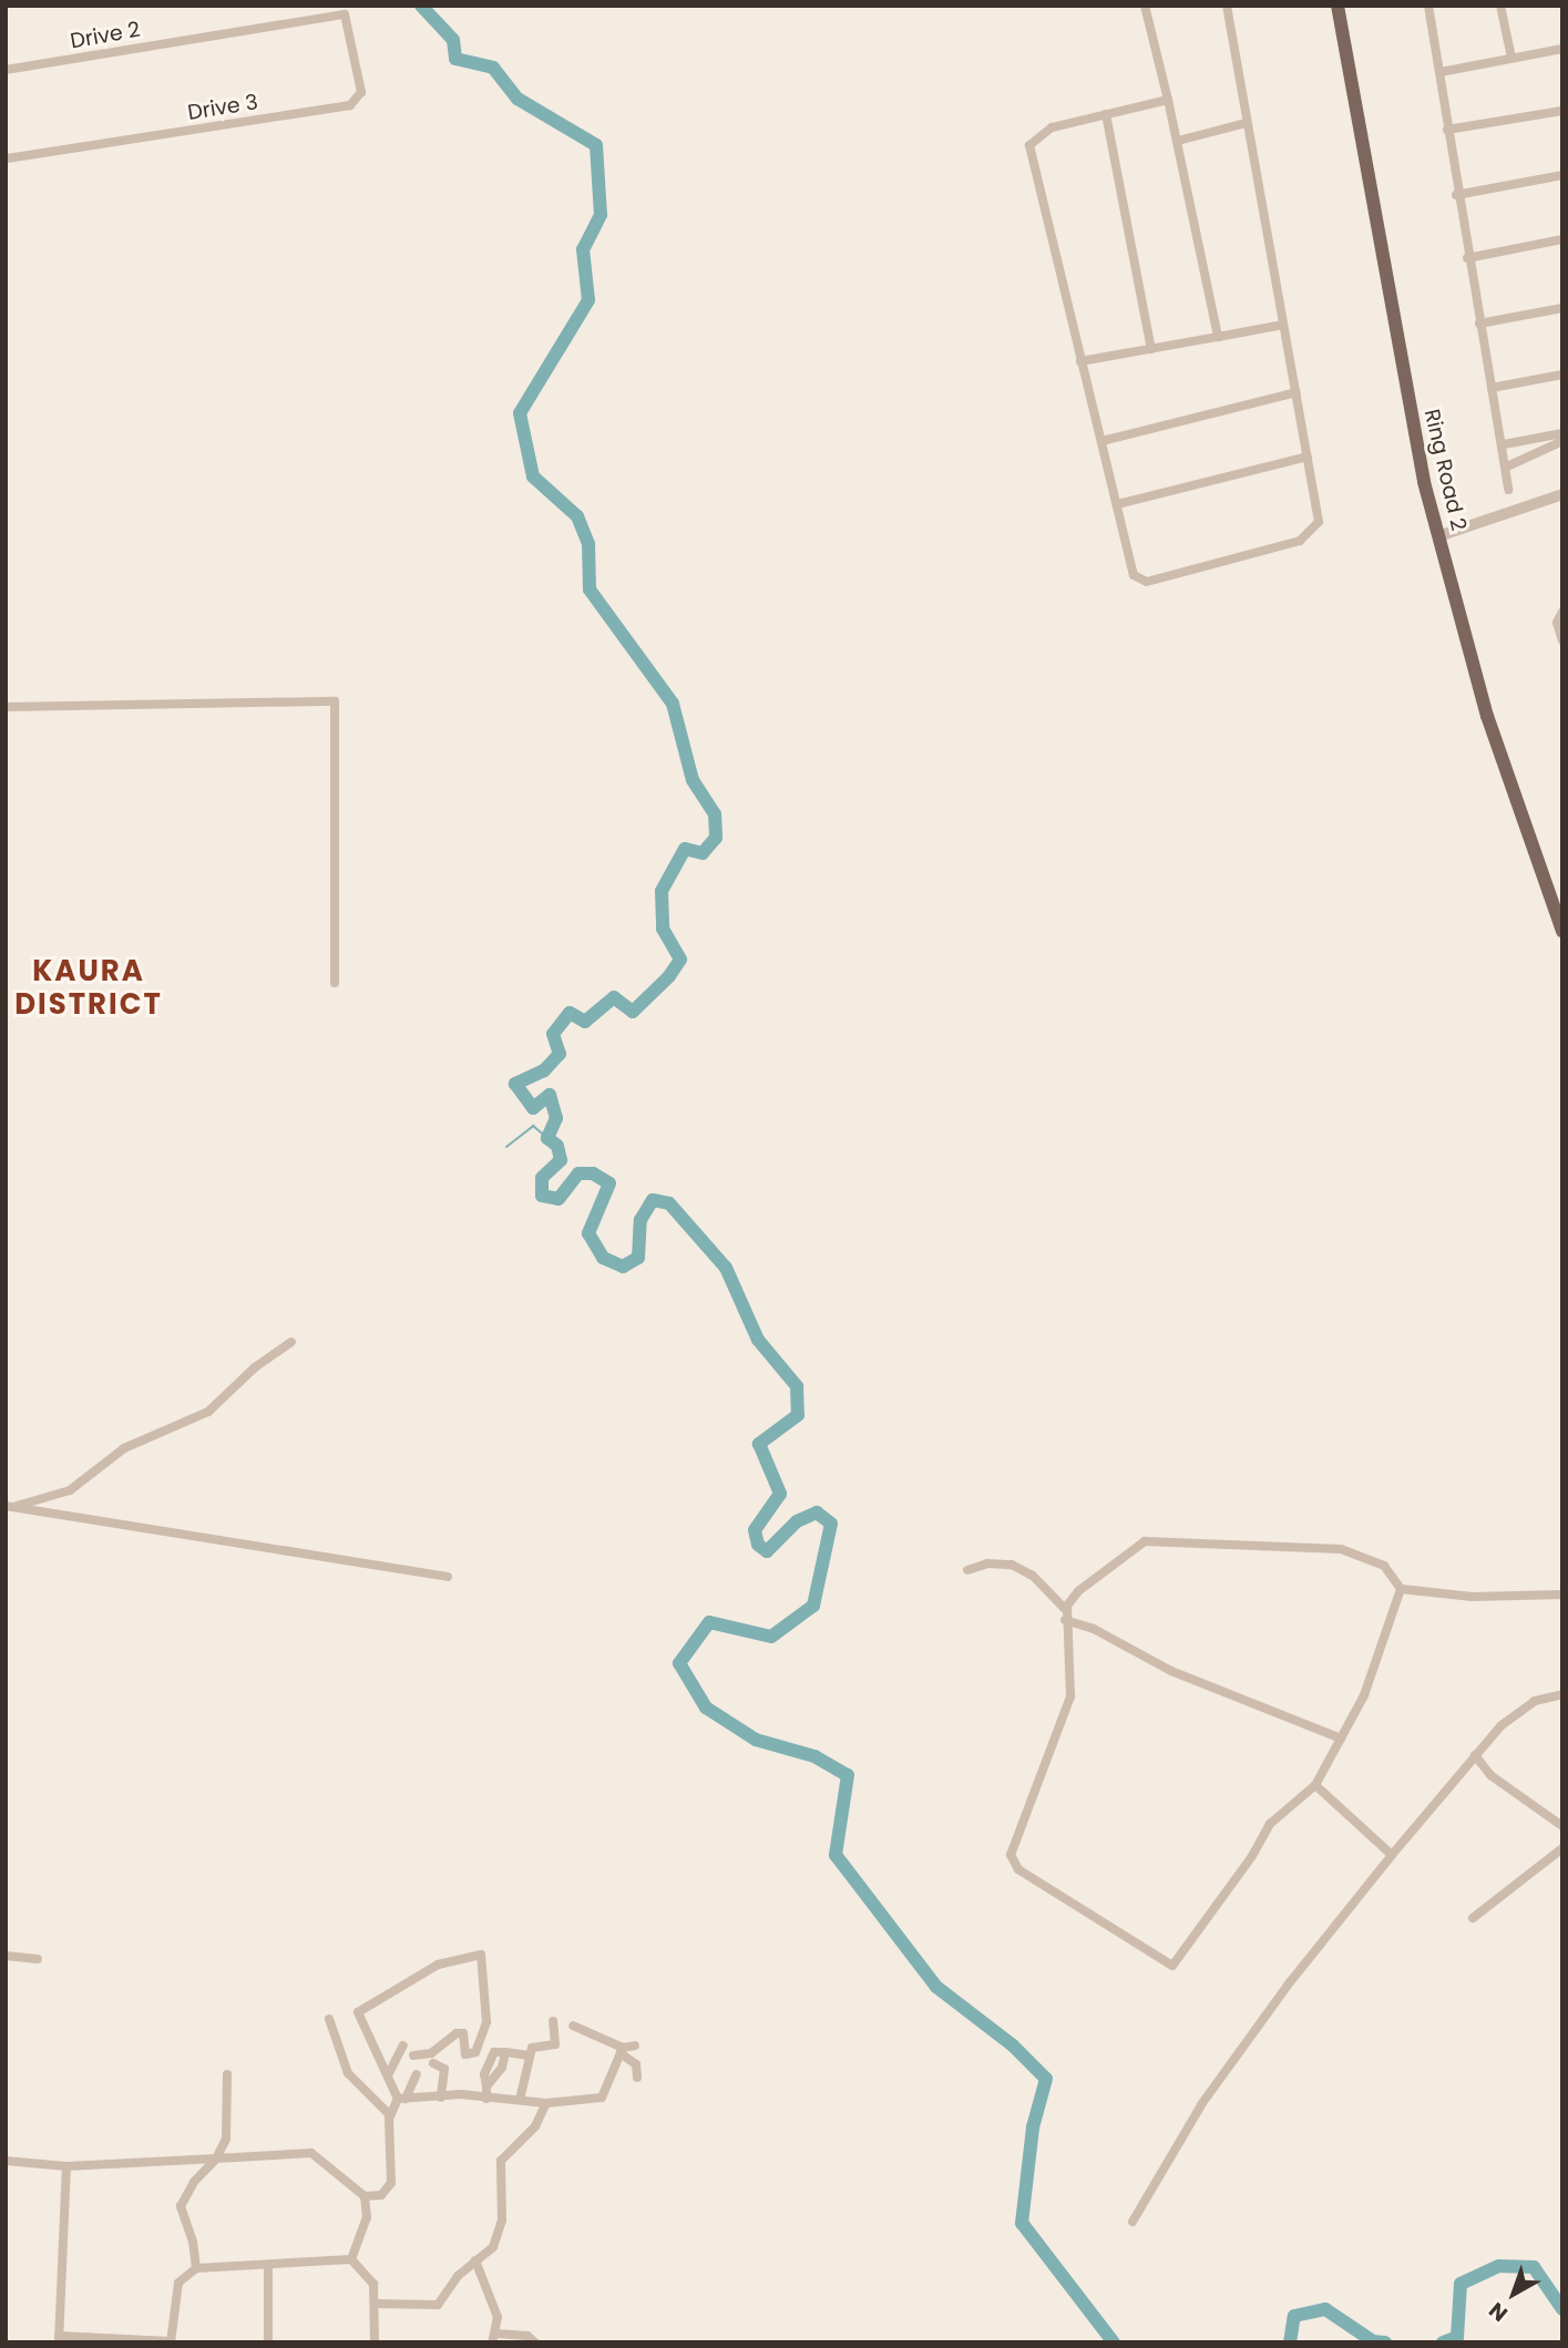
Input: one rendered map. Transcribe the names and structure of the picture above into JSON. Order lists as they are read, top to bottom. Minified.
{"streets":{"main road":["Ring Road 2"],"street":["Drive 2","Drive 3"]},"crossings":[["Drive 2","Drive 3"]],"districts":["KAURA DISTRICT"],"north":"bottom left"}
